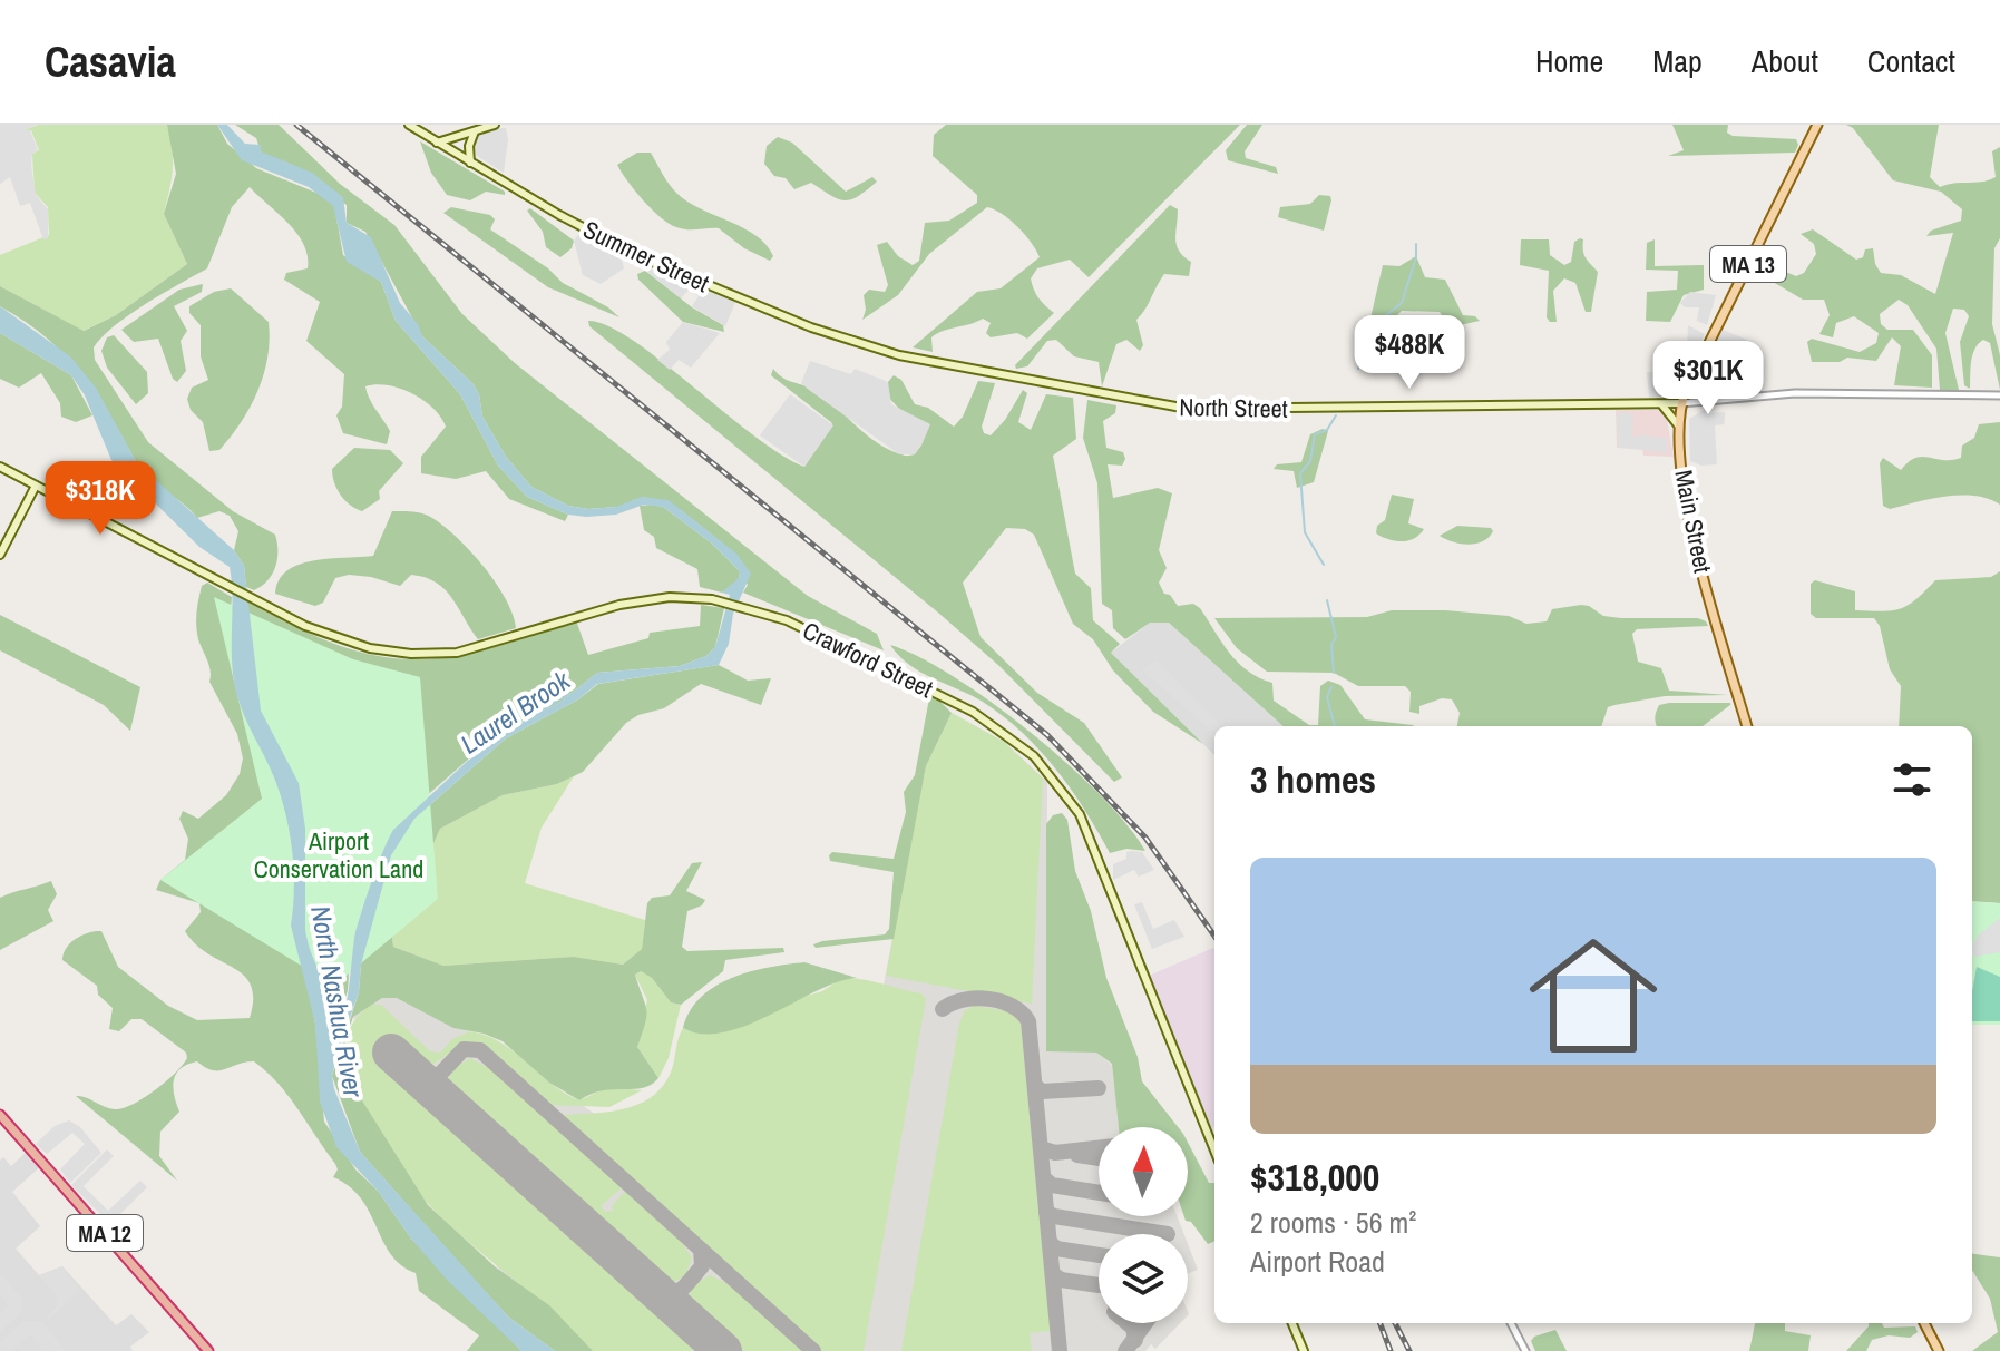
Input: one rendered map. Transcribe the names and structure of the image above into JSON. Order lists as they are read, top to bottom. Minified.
{"streets":{"highway":["MA 12"],"main road":["Summer Street","MA 13","North Street","Main Street","Crawford Street"]},"crossings":[["Summer Street","North Street"],["North Street","Main Street"]],"water":["Laurel Brook","North Nashua River"],"parks":["Airport Conservation Land"],"north":"top","page":{"header":"Casavia","nav":["Home","Map","About","Contact"],"price":["$488K","$301K","$318K"],"heading":"3 homes","list":[{"name":"$318,000","note":"2 rooms · 56 m² · Airport Road"}]}}
